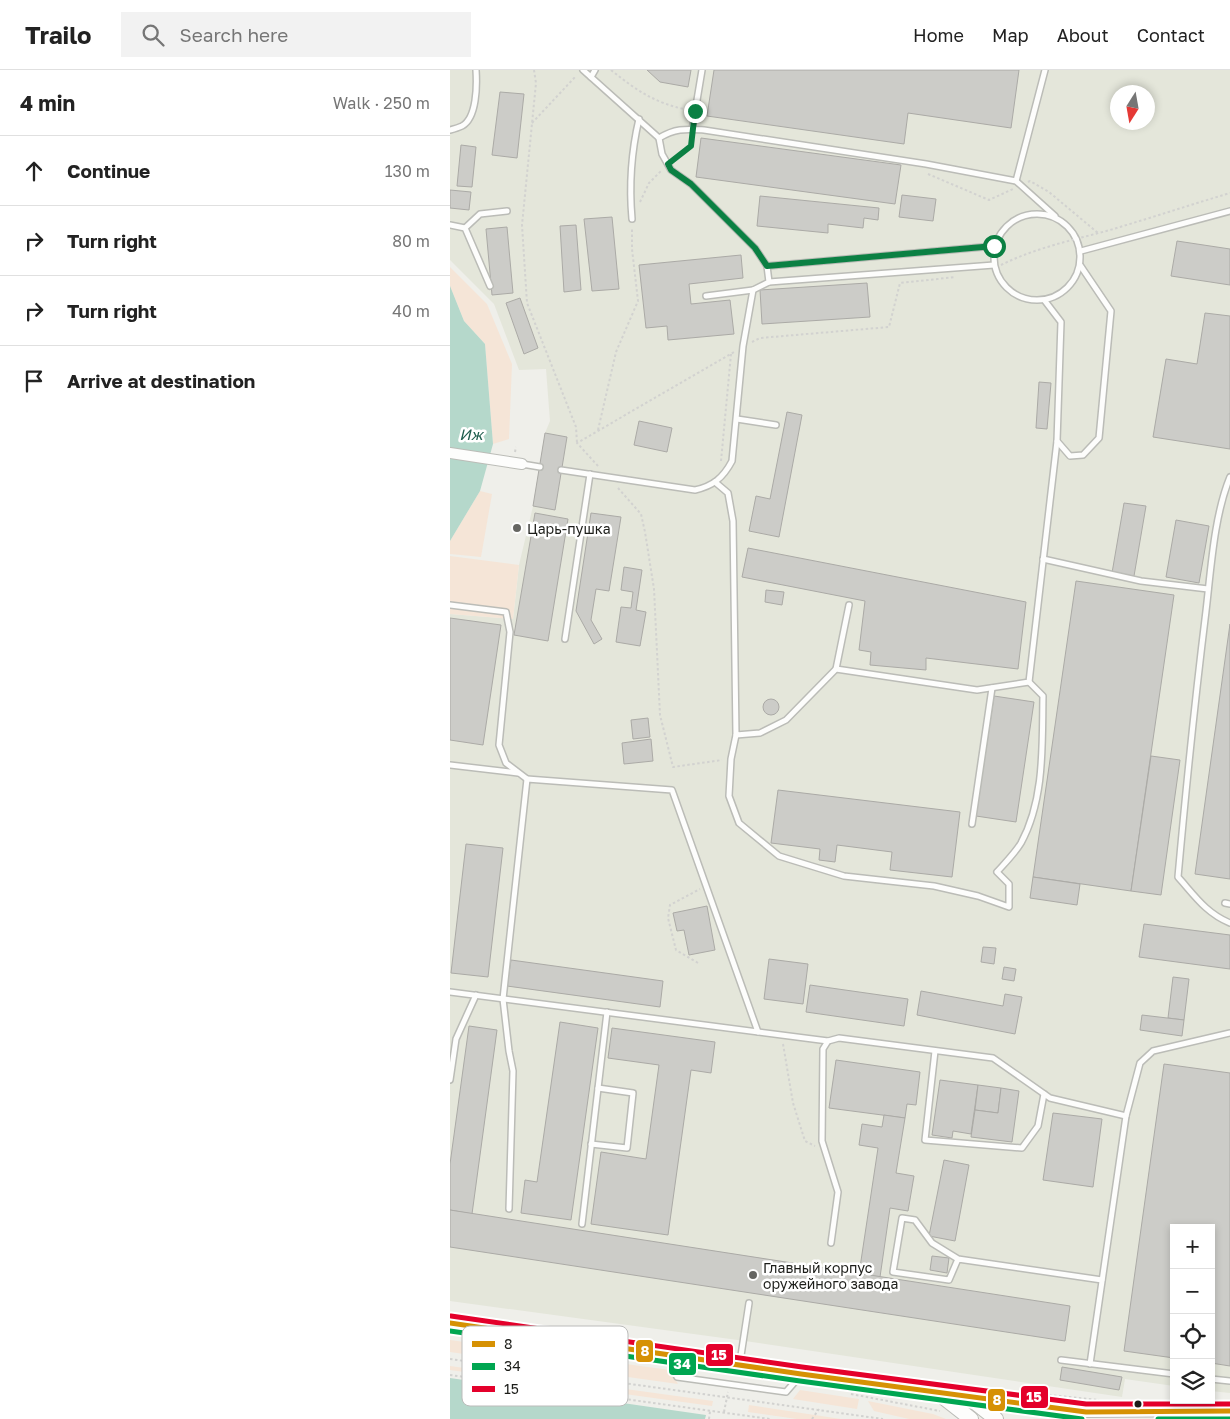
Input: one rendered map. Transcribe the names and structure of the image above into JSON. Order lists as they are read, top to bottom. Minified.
{"water":["Иж"],"places":["Царь-пушка","Главный корпус оружейного завода"],"lines":["transit line 15","transit line 8","transit line 34"],"legend":["8","34","15"],"north":"bottom","page":{"header":"Trailo","search":"Search here","nav":["Home","Map","About","Contact"],"heading":["4 min","Walk · 250 m"],"list":[["Continue","130 m"],["Turn right","80 m"],["Turn right","40 m"],"Arrive at destination"],"map_buttons":["+","−"]}}
